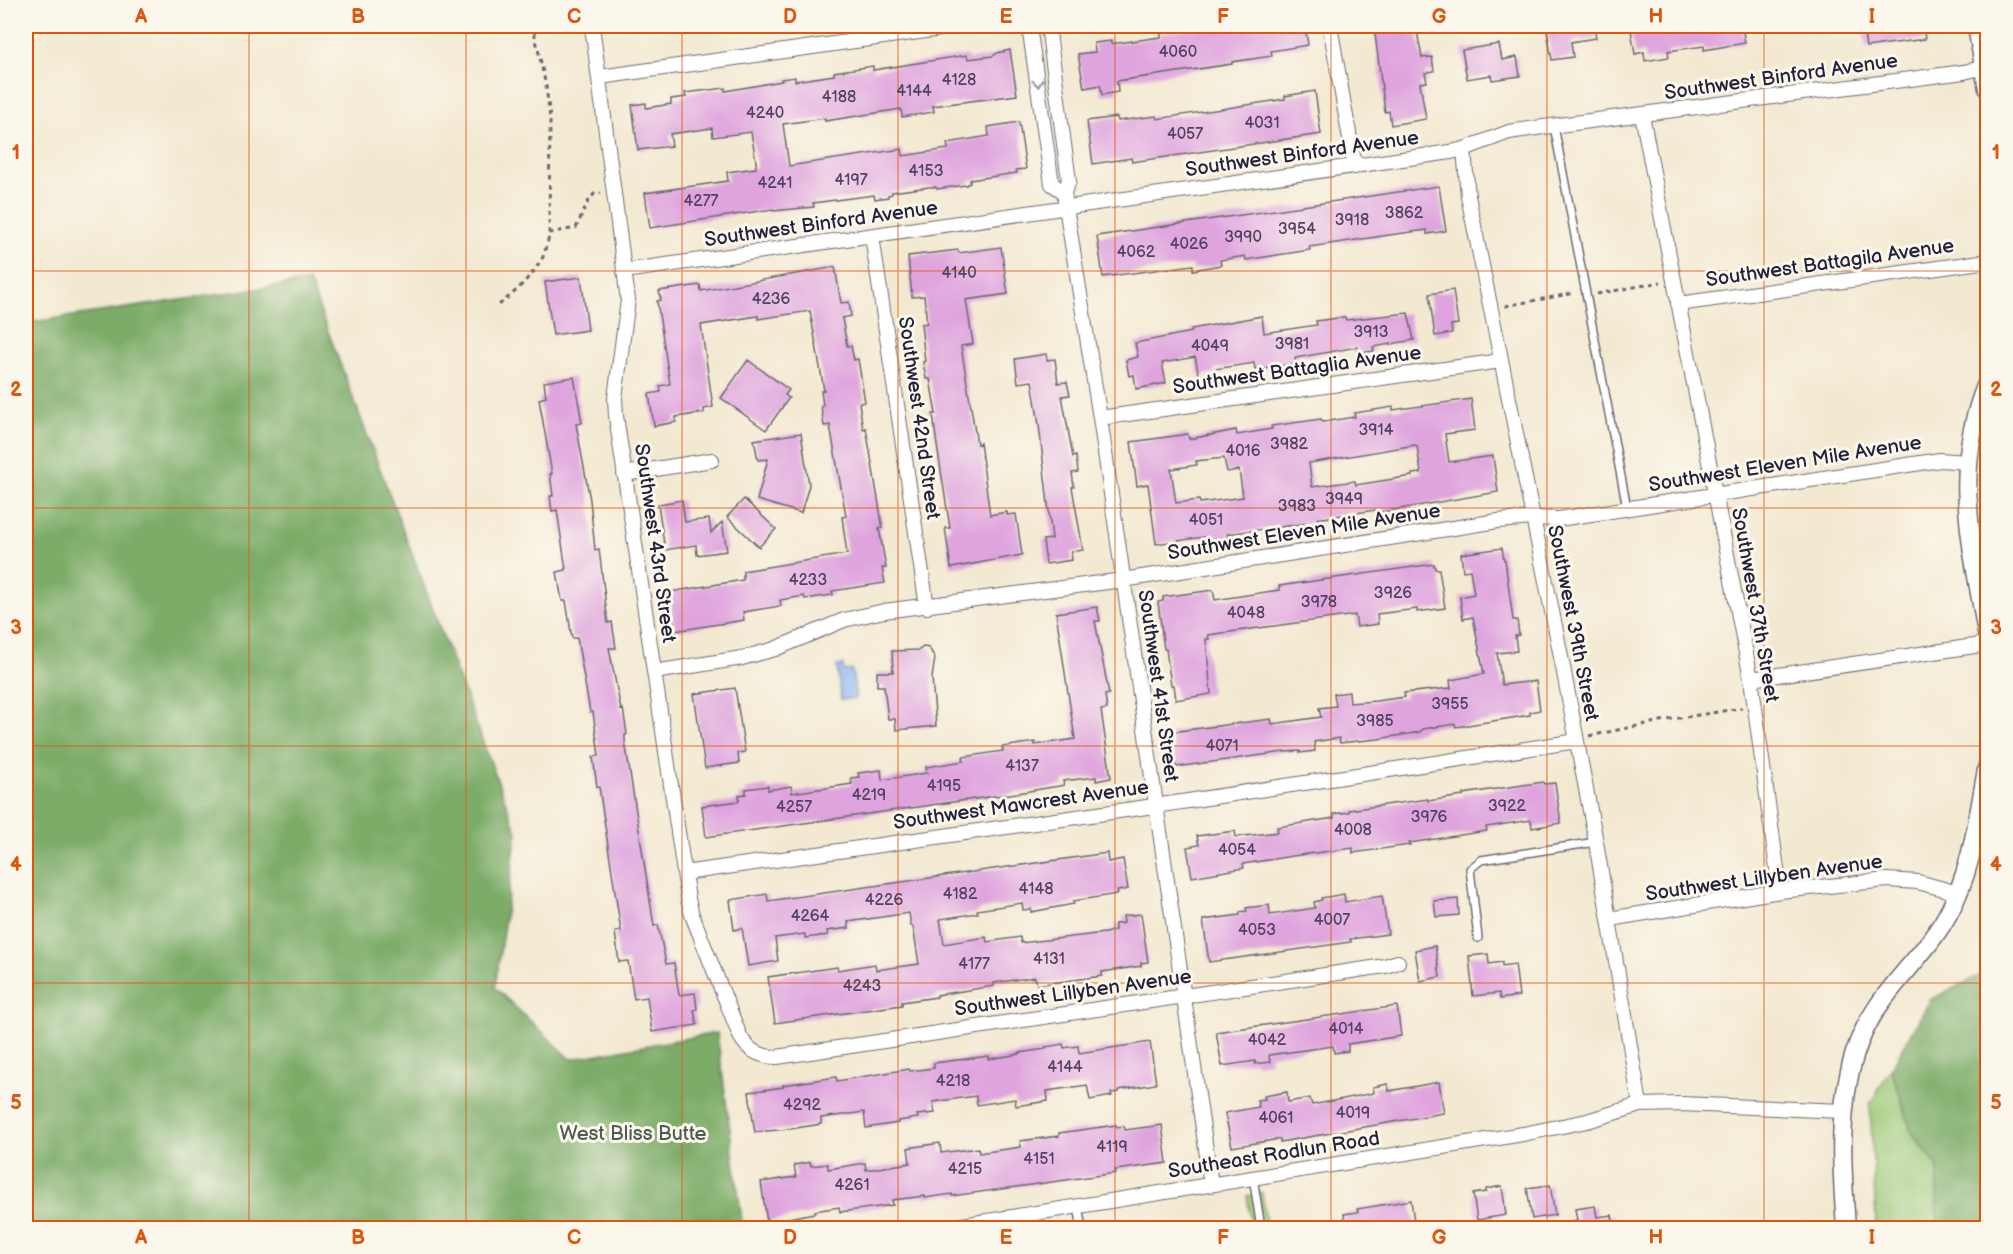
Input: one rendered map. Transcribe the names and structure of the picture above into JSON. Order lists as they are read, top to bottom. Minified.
{"streets":{"street":["Southwest Binford Avenue","Southwest Battagila Avenue","Southwest Battaglia Avenue","Southwest 42nd Street","Southwest Eleven Mile Avenue","Southwest 43rd Street","Southwest 37th Street","Southwest 39th Street","Southwest 41st Street","Southwest Mawcrest Avenue","Southwest Lillyben Avenue","Southeast Rodlun Road"]},"crossings":[["Southwest Binford Avenue","Southwest 42nd Street"],["Southwest Binford Avenue","Southwest 43rd Street"],["Southwest Binford Avenue","Southwest 37th Street"],["Southwest Binford Avenue","Southwest 39th Street"],["Southwest Binford Avenue","Southwest 41st Street"],["Southwest Battagila Avenue","Southwest 37th Street"],["Southwest Battaglia Avenue","Southwest 39th Street"],["Southwest Battaglia Avenue","Southwest 41st Street"],["Southwest 42nd Street","Southwest Eleven Mile Avenue"],["Southwest Eleven Mile Avenue","Southwest 43rd Street"],["Southwest Eleven Mile Avenue","Southwest 37th Street"],["Southwest Eleven Mile Avenue","Southwest 39th Street"],["Southwest Eleven Mile Avenue","Southwest 41st Street"],["Southwest 43rd Street","Southwest Mawcrest Avenue"],["Southwest 43rd Street","Southwest Lillyben Avenue"],["Southwest 37th Street","Southwest Lillyben Avenue"],["Southwest 39th Street","Southwest Mawcrest Avenue"],["Southwest 39th Street","Southwest Lillyben Avenue"],["Southwest 39th Street","Southeast Rodlun Road"],["Southwest 41st Street","Southwest Mawcrest Avenue"],["Southwest 41st Street","Southwest Lillyben Avenue"],["Southwest 41st Street","Southeast Rodlun Road"]],"parks":["West Bliss Butte"],"house_numbers":["4060","4128","4144","4188","4240","4031","4057","4153","4197","4241","4277","3862","3918","3954","3990","4026","4062","4140","4236","3913","3981","4049","3914","3982","4016","3949","3983","4051","4233","3926","3978","4048","3955","3985","4071","4137","4195","4219","3922","4257","3976","4008","4054","4148","4182","4226","4264","4007","4053","4131","4177","4243","4014","4042","4144","4218","4292","4019","4061","4119","4151","4215","4261"],"grid":{"columns":["A","B","C","D","E","F","G","H","I"],"rows":["1","2","3","4","5"]}}
